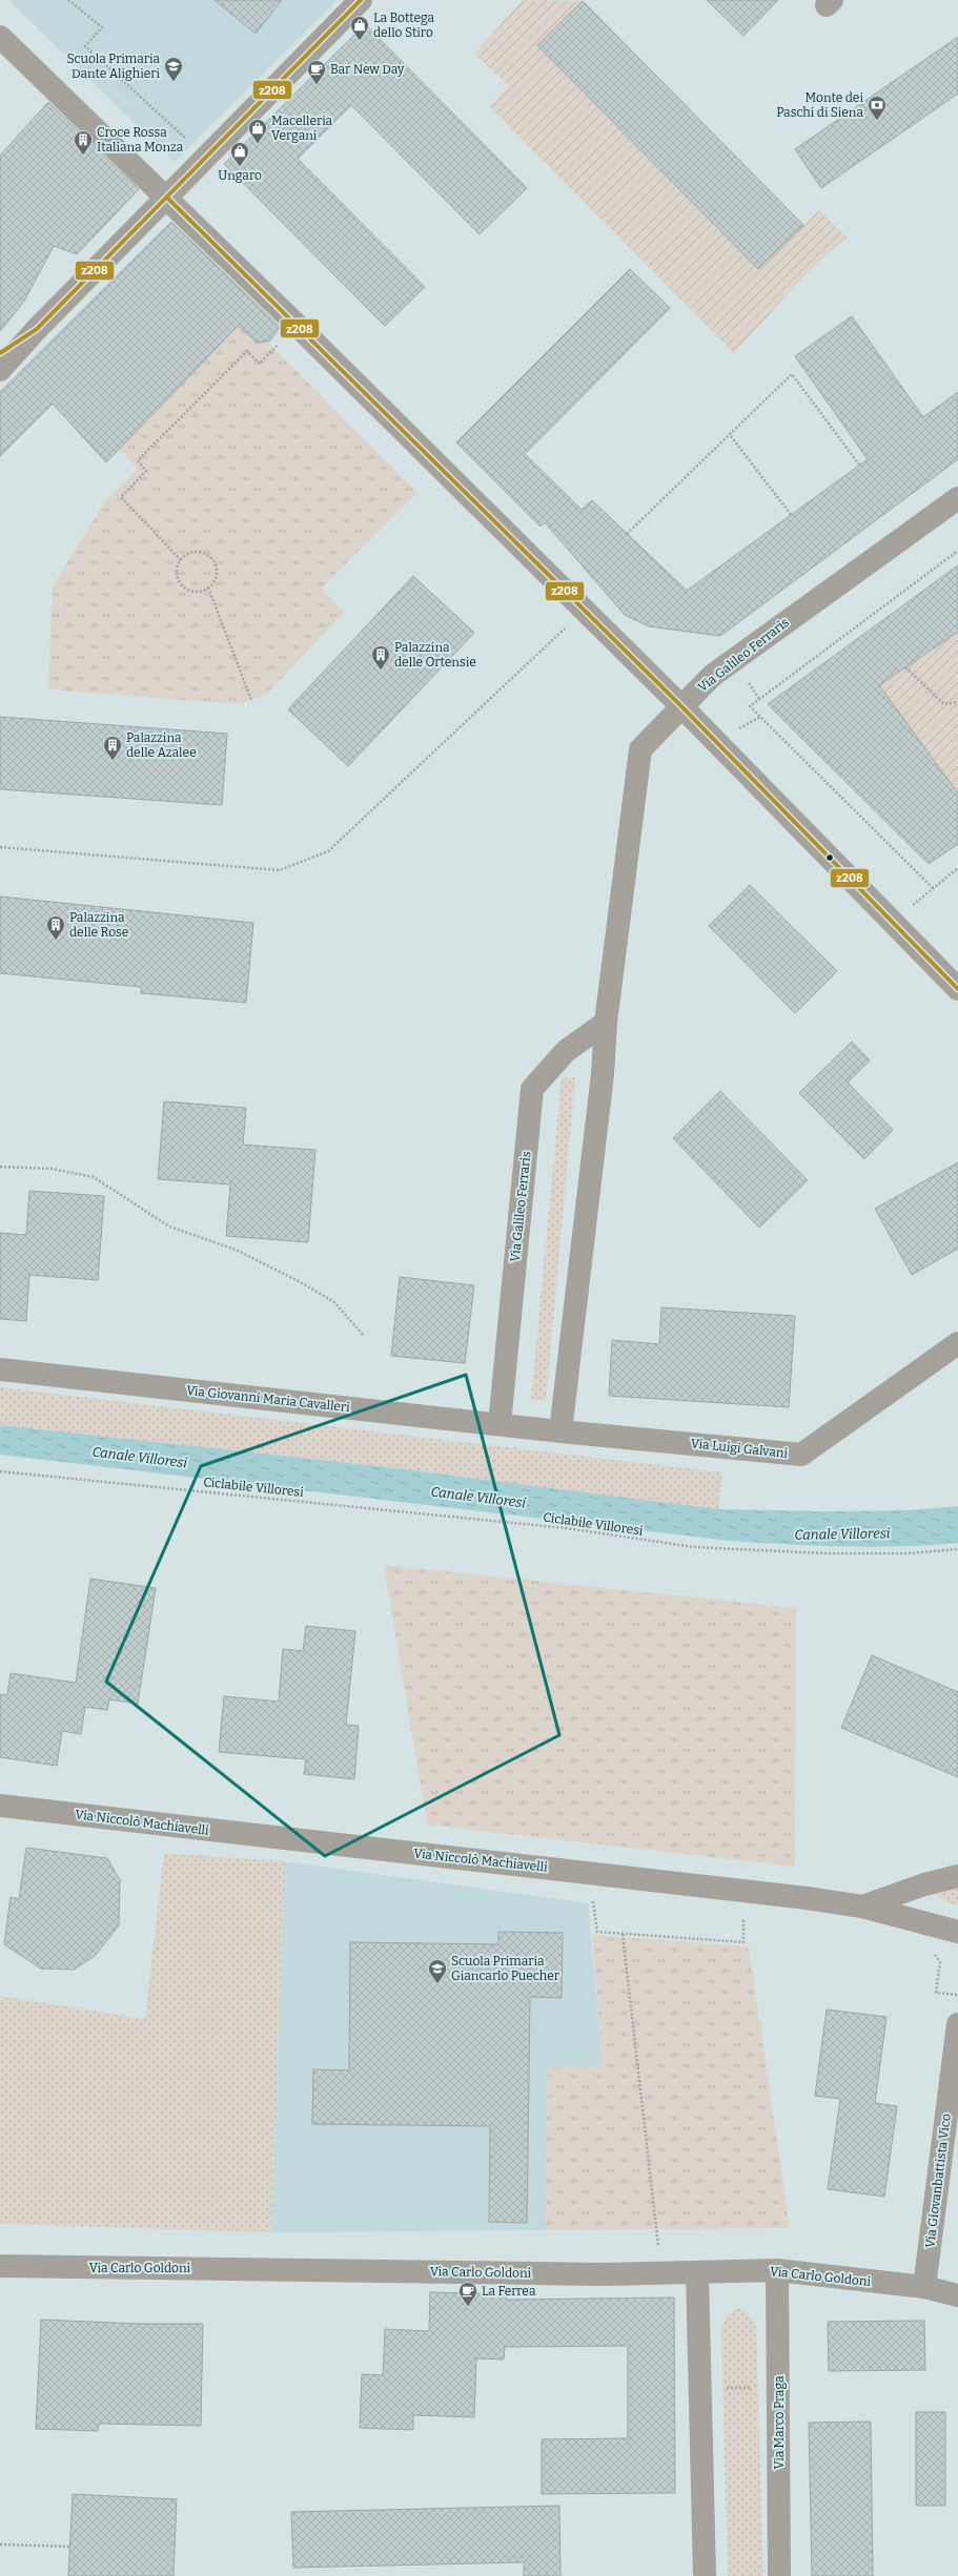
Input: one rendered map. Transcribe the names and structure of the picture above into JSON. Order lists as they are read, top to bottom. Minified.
{"streets":{"street":["Via Galileo Ferraris","Via Giovanni Maria Cavalleri","Via Luigi Galvani","Via Niccolò Machiavelli","Via Giovanbattista Vico","Via Carlo Goldoni","Via Marco Praga"],"path":["Ciclabile Villoresi"]},"crossings":[["Via Galileo Ferraris","Via Giovanni Maria Cavalleri"],["Via Galileo Ferraris","Via Luigi Galvani"],["Via Giovanni Maria Cavalleri","Via Luigi Galvani"],["Via Giovanbattista Vico","Via Carlo Goldoni"],["Via Carlo Goldoni","Via Marco Praga"]],"water":["Canale Villoresi"],"places":{"shop":["La Bottega dello Stiro","Macelleria Vergani","Ungaro"],"school or university":["Scuola Primaria Dante Alighieri","Scuola Primaria Giancarlo Puecher"],"cafe":["Bar New Day","La Ferrea"],"bank":["Monte dei Paschi di Siena"],"building":["Croce Rossa Italiana Monza","Palazzina delle Ortensie","Palazzina delle Azalee","Palazzina delle Rose"]},"lines":["transit line z208"]}
